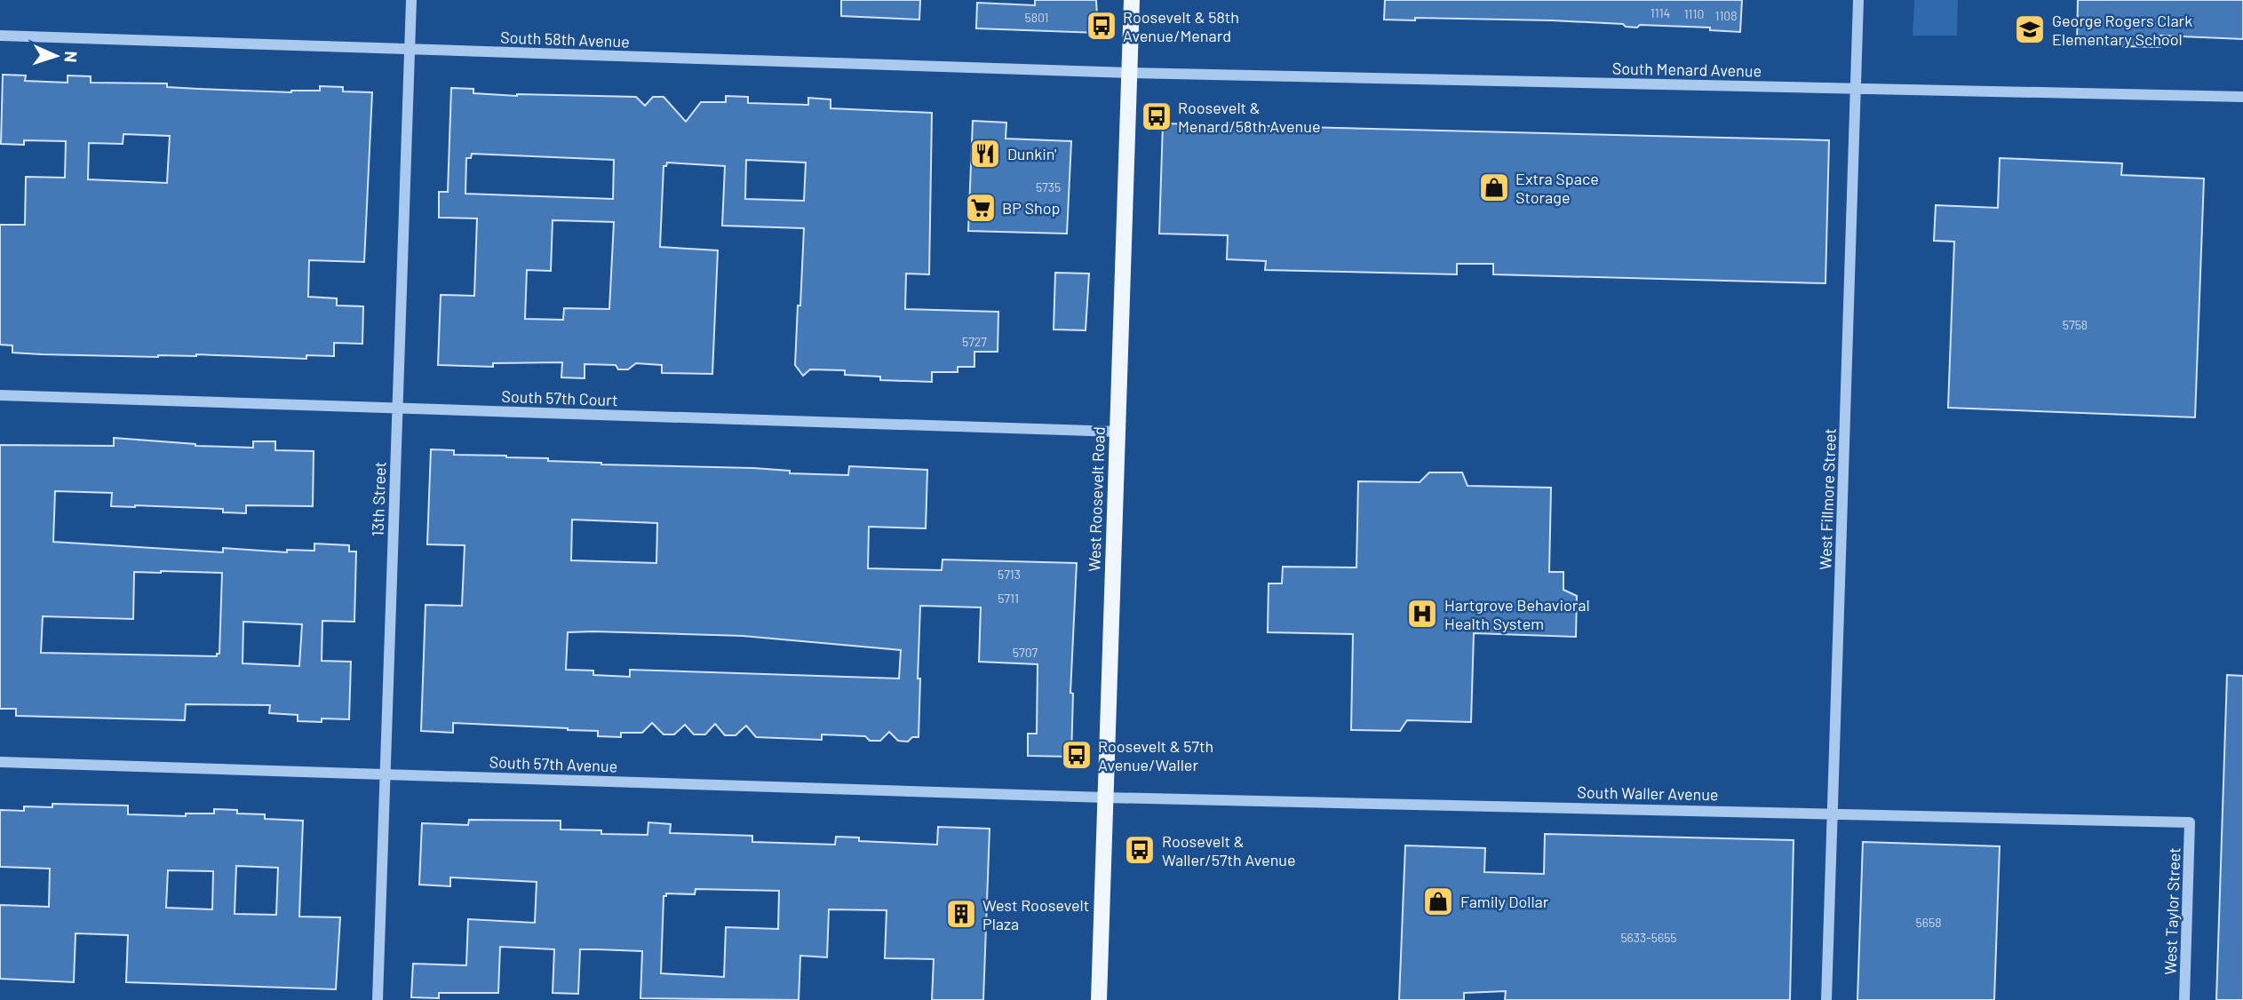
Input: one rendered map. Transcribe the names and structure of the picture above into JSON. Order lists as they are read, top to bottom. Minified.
{"streets":{"main road":["West Roosevelt Road"],"street":["South 58th Avenue","South Menard Avenue","South 57th Court","13th Street","West Fillmore Street","South 57th Avenue","South Waller Avenue","West Taylor Street"]},"crossings":[["South 58th Avenue","South Menard Avenue"],["South 58th Avenue","13th Street"],["South 58th Avenue","West Roosevelt Road"],["South Menard Avenue","West Roosevelt Road"],["South Menard Avenue","West Fillmore Street"],["South 57th Court","13th Street"],["South 57th Court","West Roosevelt Road"],["13th Street","South 57th Avenue"],["West Roosevelt Road","South 57th Avenue"],["West Roosevelt Road","South Waller Avenue"],["West Fillmore Street","South Waller Avenue"],["South 57th Avenue","South Waller Avenue"],["South Waller Avenue","West Taylor Street"]],"places":{"bus stop":["Roosevelt & 58th Avenue/Menard","Roosevelt & Menard/58th Avenue","Roosevelt & 57th Avenue/Waller","Roosevelt & Waller/57th Avenue"],"school or university":["George Rogers Clark Elementary School"],"restaurant":["Dunkin'"],"shop":["Extra Space Storage","Family Dollar"],"supermarket":["BP Shop"],"hospital":["Hartgrove Behavioral Health System"],"building":["West Roosevelt Plaza"]},"house_numbers":["1114","1110","1108","5801","5735","5758","5727","5713","5711","5707","5658","5633-5655"],"north":"right"}
